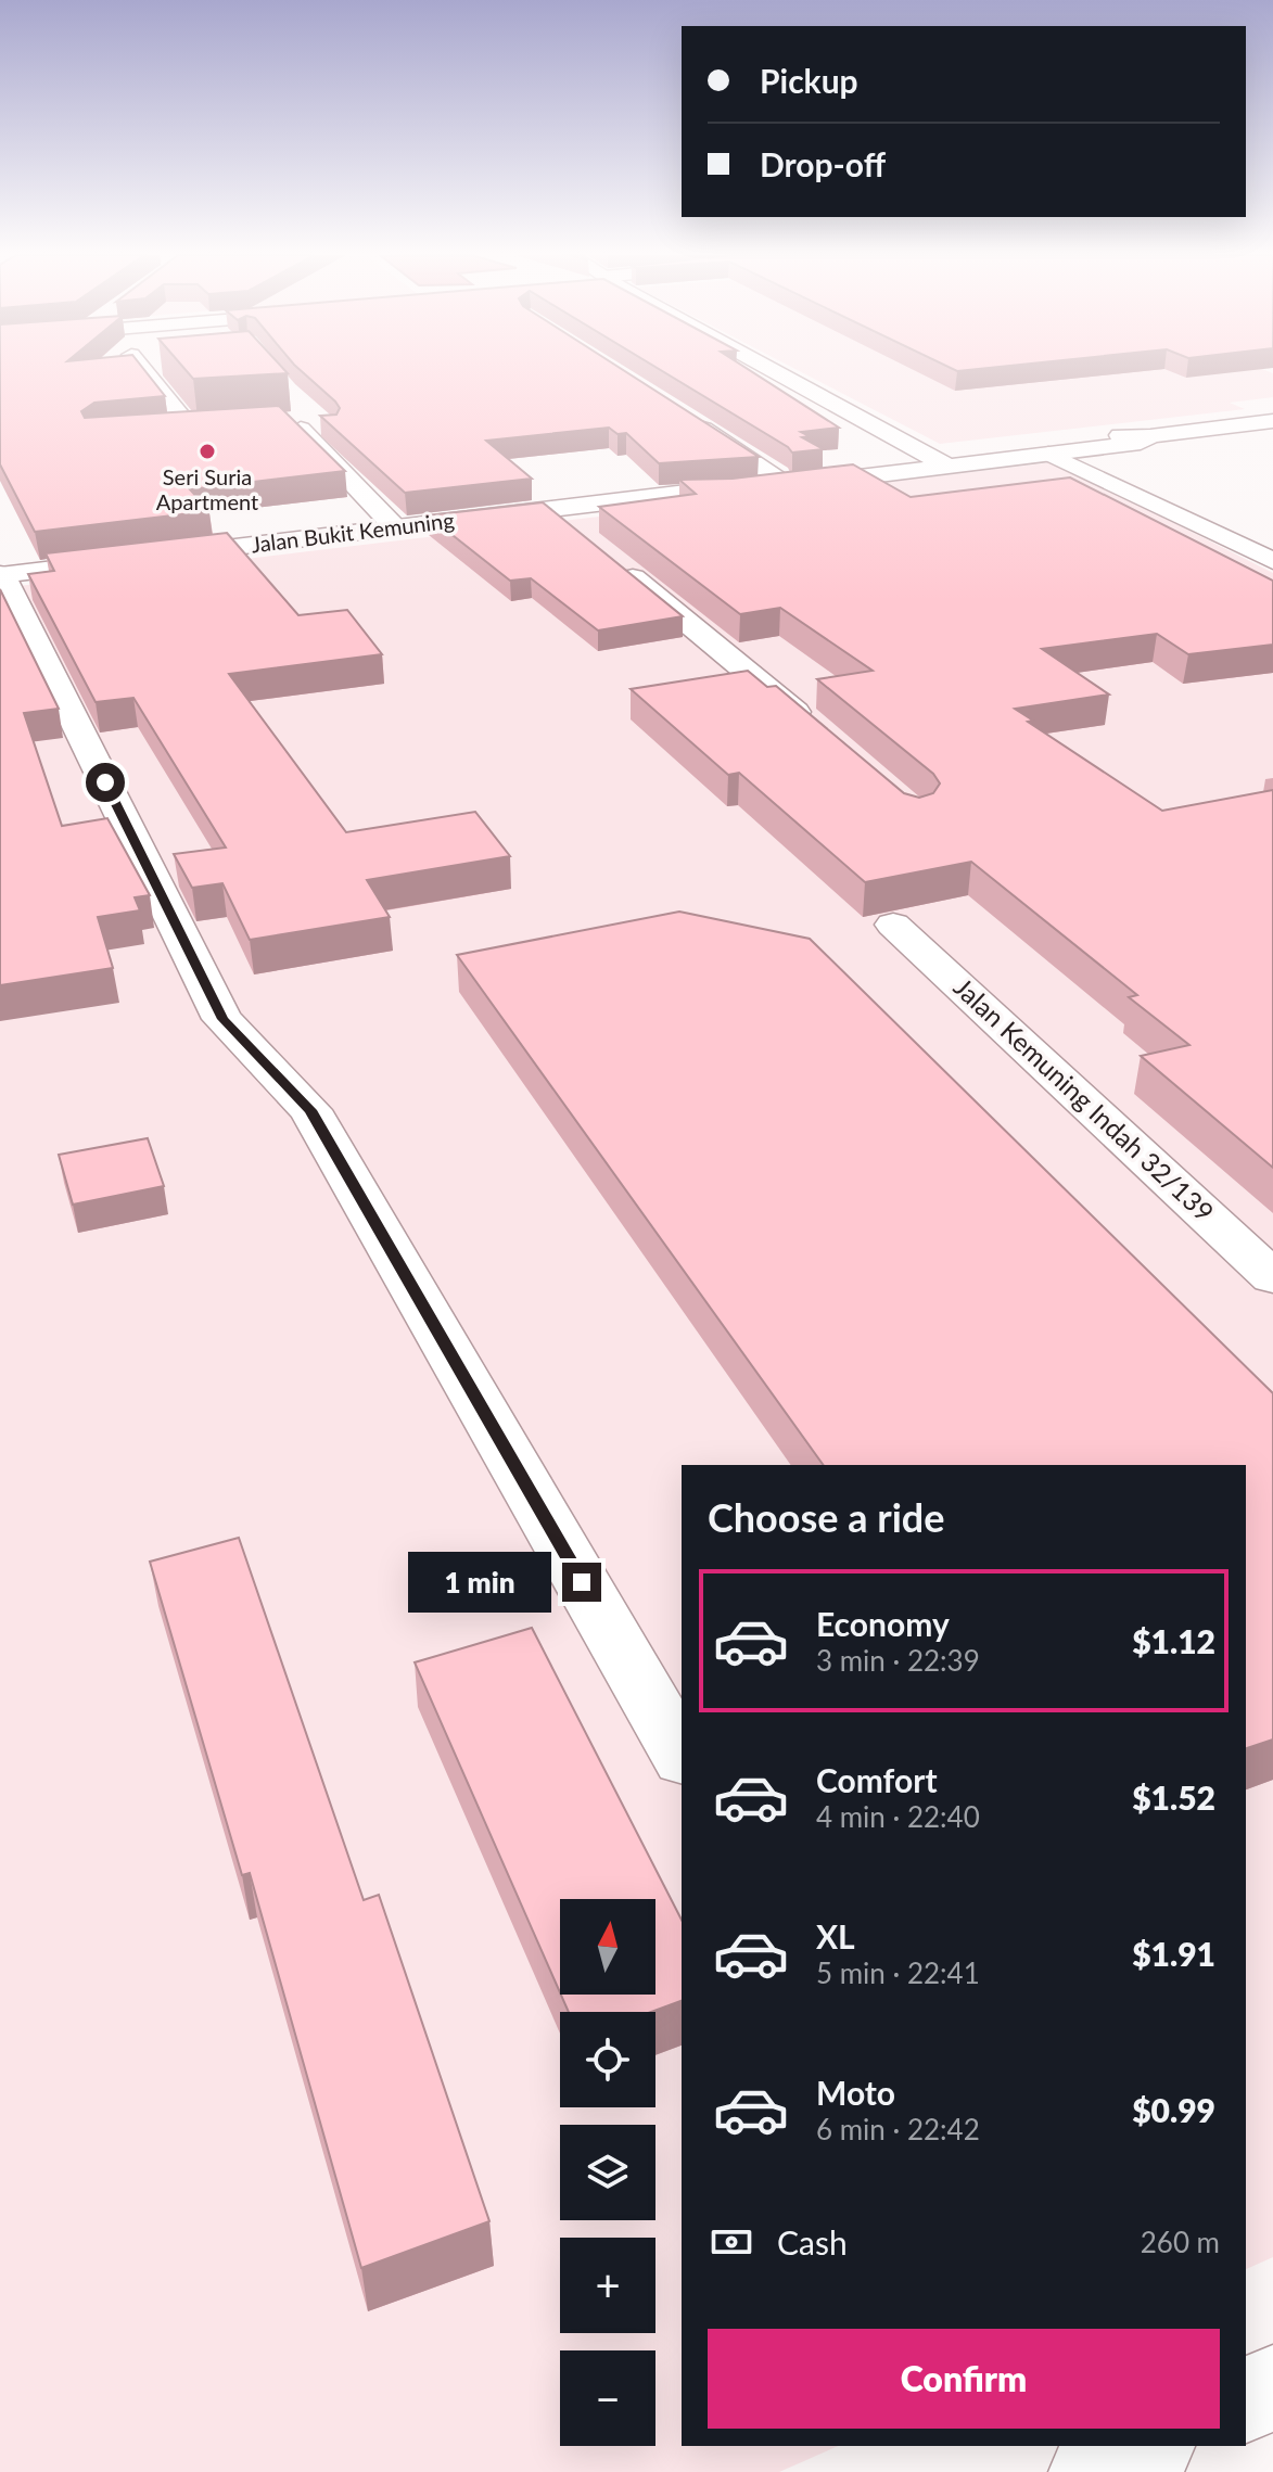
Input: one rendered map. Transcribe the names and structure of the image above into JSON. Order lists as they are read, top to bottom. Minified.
{"streets":{"street":["Jalan Bukit Kemuning","Jalan Kemuning Indah 32/139"]},"places":["Seri Suria Apartment"],"north":"top","page":{"banner":["Pickup","Drop-off"],"heading":"Choose a ride","bubble":"1 min","list":[{"name":"Economy","note":"3 min · 22:39","value":"$1.12"},{"name":"Comfort","note":"4 min · 22:40","value":"$1.52"},{"name":"XL","note":"5 min · 22:41","value":"$1.91"},{"name":"Moto","note":"6 min · 22:42","value":"$0.99"}],"map_buttons":["+","−"],"pay":["Cash","260 m"],"buttons":"Confirm"}}
